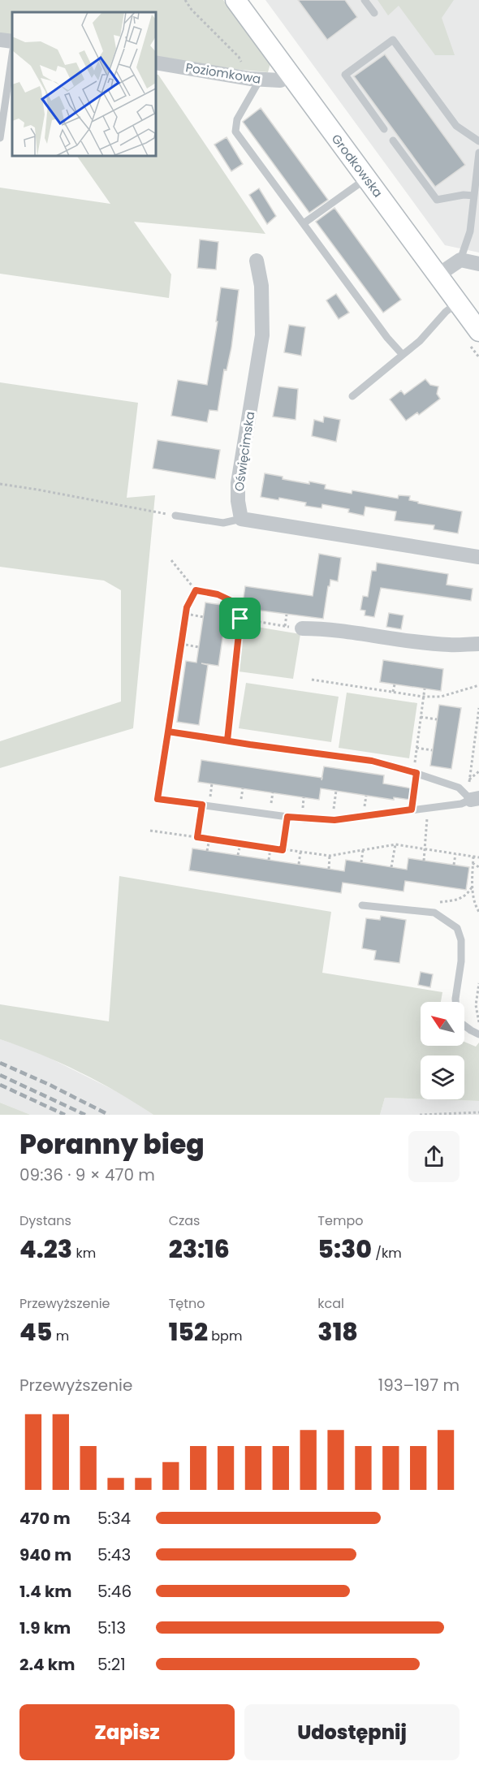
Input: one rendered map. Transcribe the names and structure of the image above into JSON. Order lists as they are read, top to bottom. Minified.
{"streets":{"main road":["Grodkowska"],"street":["Poziomkowa","Oświęcimska"]},"crossings":[["Poziomkowa","Grodkowska"]],"north":"top left","page":{"heading":["Poranny bieg","09:36 · 9 × 470 m"],"stats":[["Dystans","4.23 km"],["Czas","23:16"],["Tempo","5:30 /km"],["Przewyższenie","45 m"],["Tętno","152 bpm"],["kcal","318"]],"chart":["Przewyższenie","193–197 m"],"list":[{"name":"470 m","note":"5:34"},{"name":"940 m","note":"5:43"},{"name":"1.4 km","note":"5:46"},{"name":"1.9 km","note":"5:13"},{"name":"2.4 km","note":"5:21"}],"buttons":["Zapisz","Udostępnij"]}}
